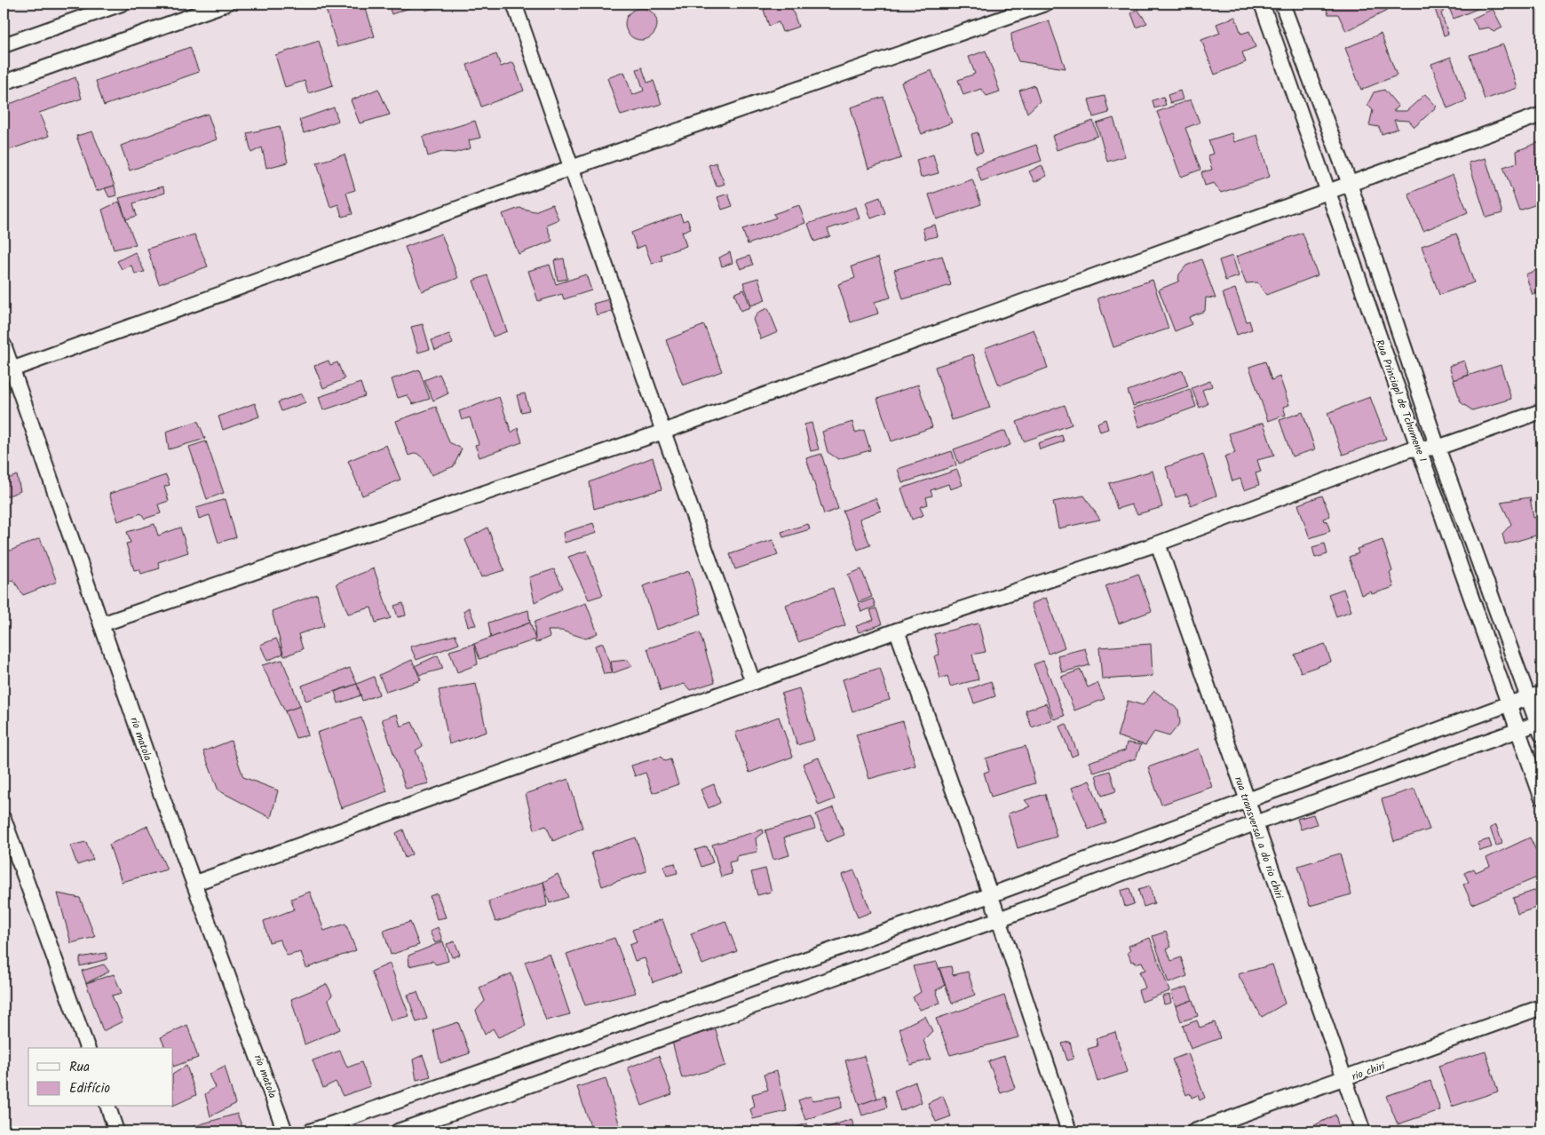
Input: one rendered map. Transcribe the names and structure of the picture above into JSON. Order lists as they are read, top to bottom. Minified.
{"streets":{"street":["Rua Princiapl de Tchumene I","rio matola","rua transversal a do rio chiri","rio chiri"]},"crossings":[["rua transversal a do rio chiri","rio chiri"]],"legend":["Rua","Edifício"]}
